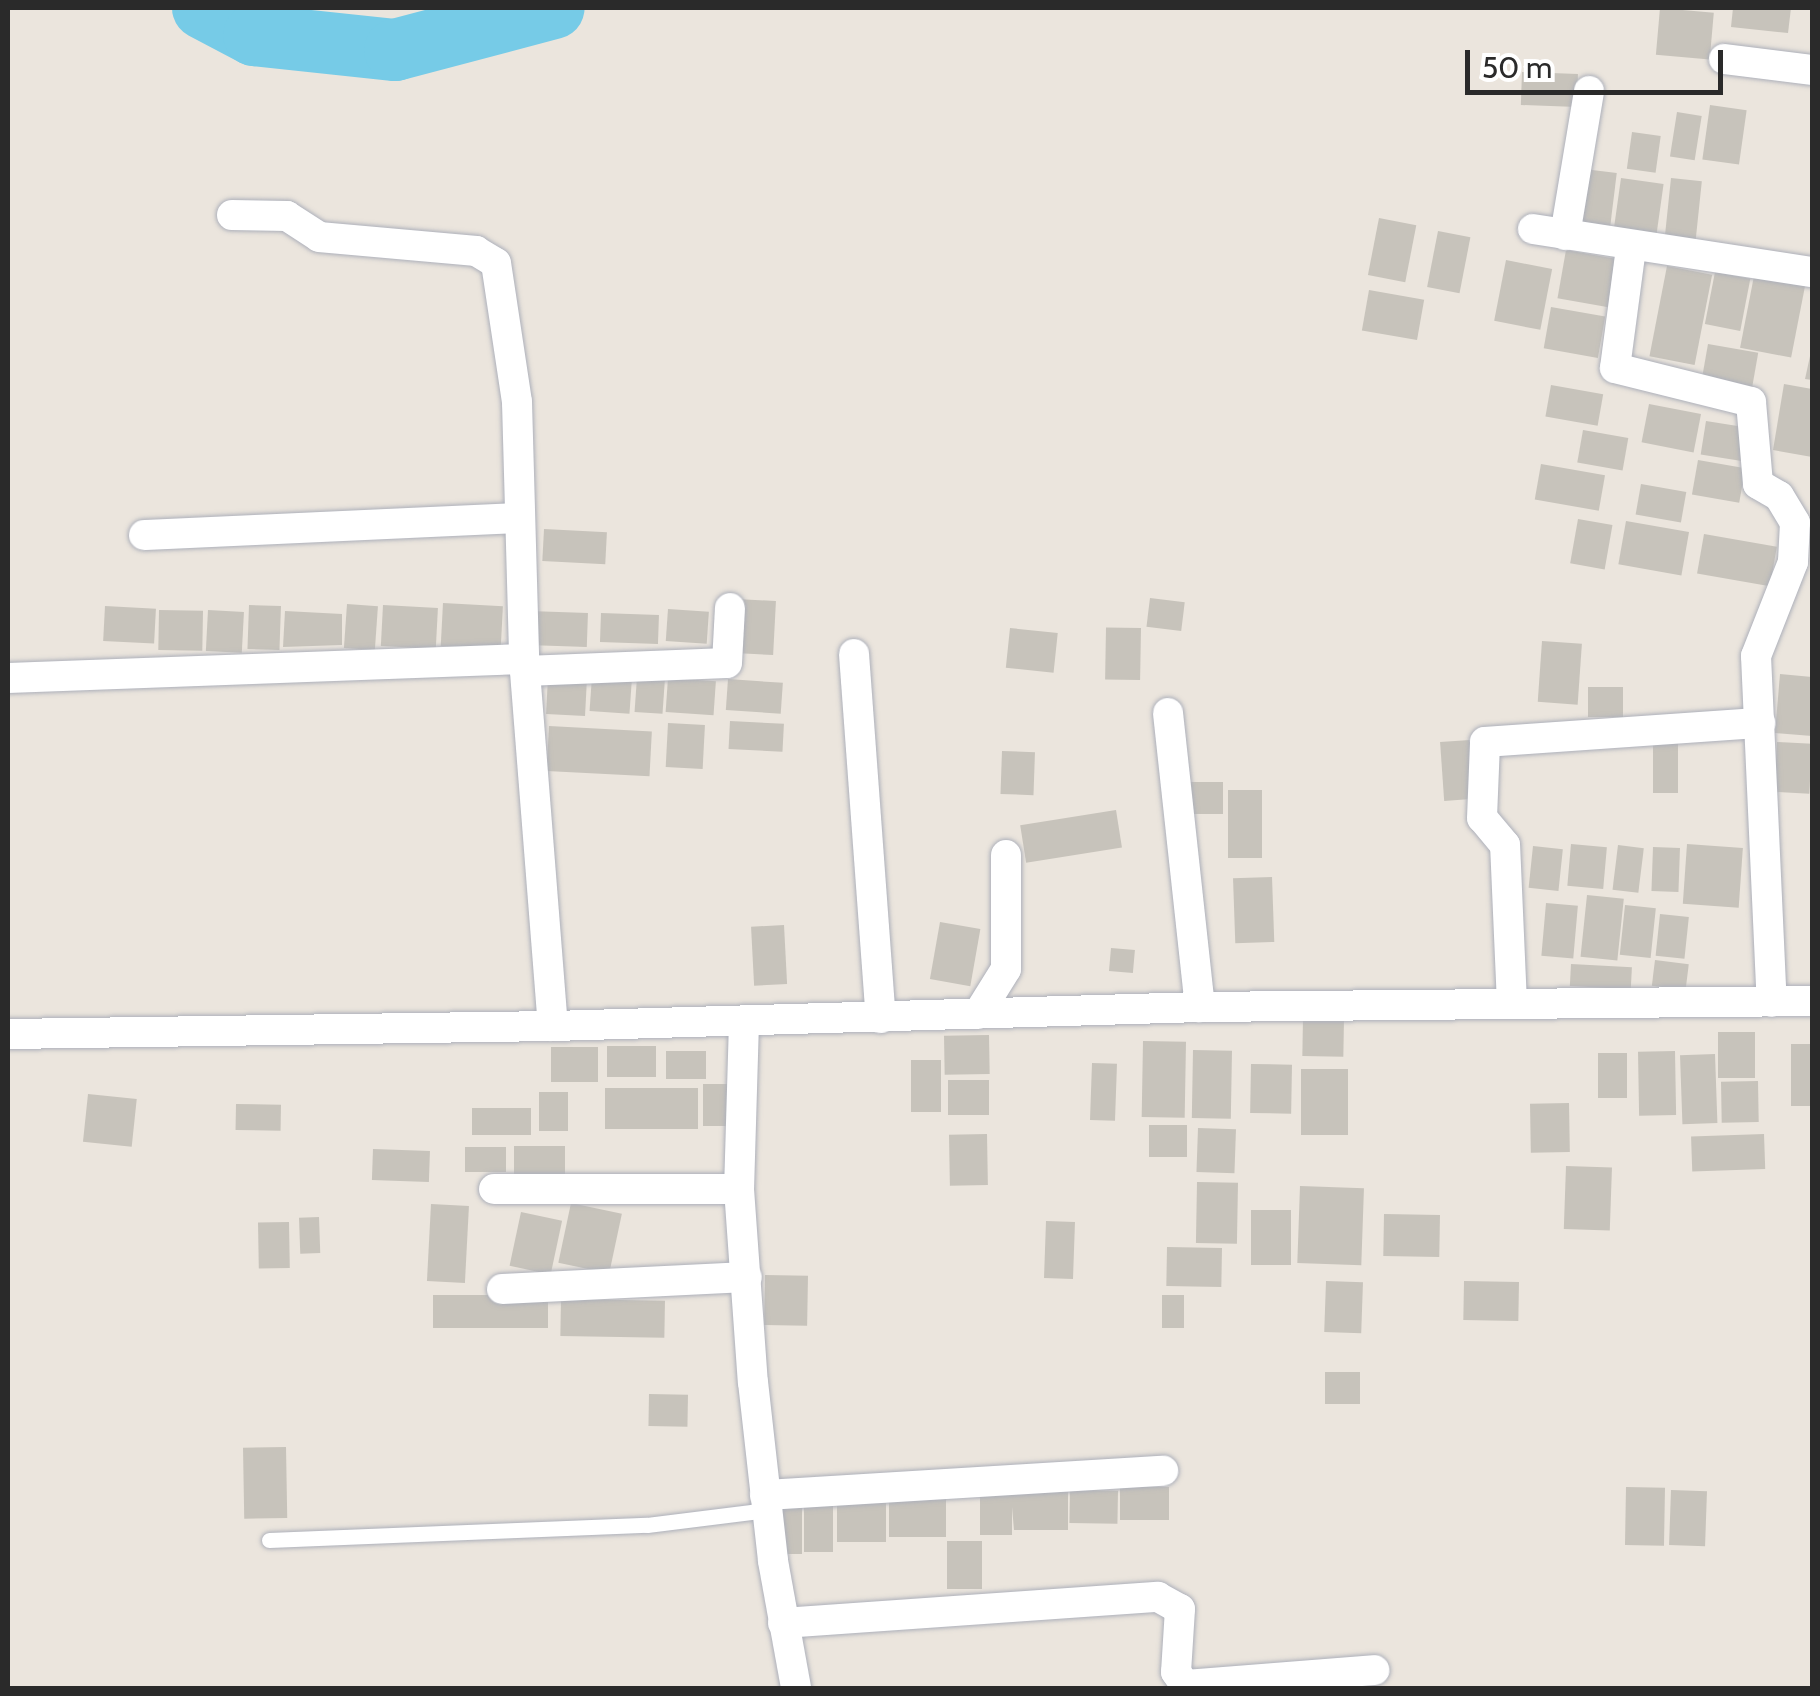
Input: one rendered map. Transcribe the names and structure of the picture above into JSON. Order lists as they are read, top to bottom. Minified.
{"scale_bar":"50 m"}
